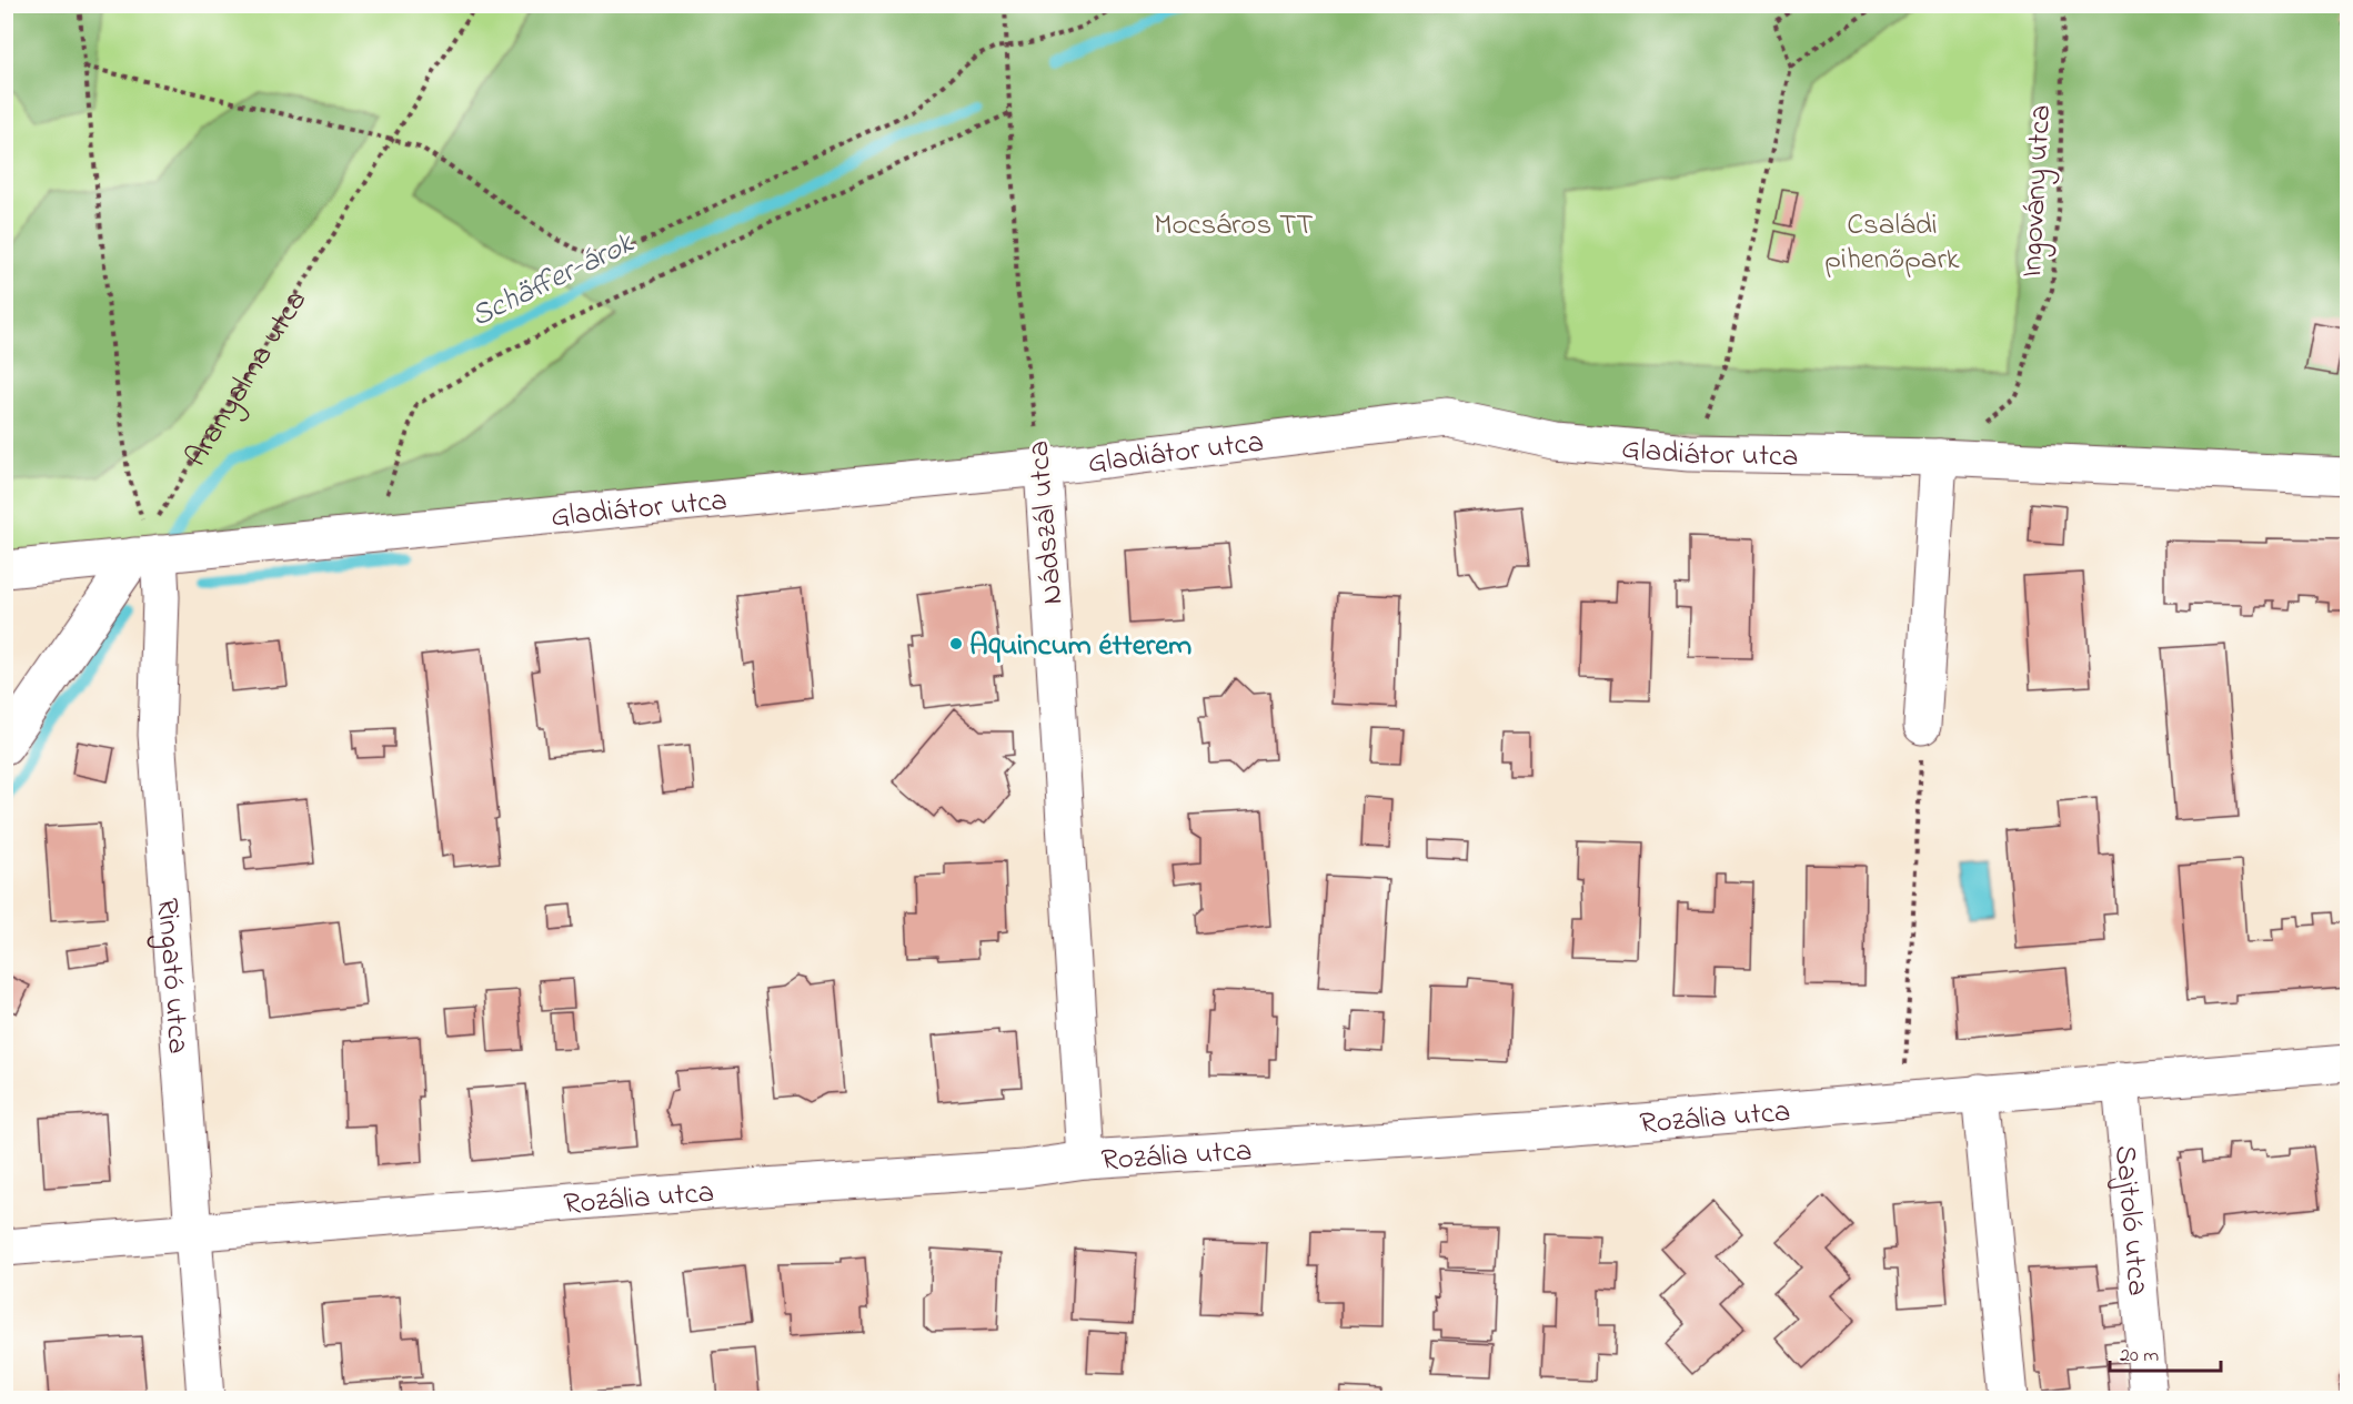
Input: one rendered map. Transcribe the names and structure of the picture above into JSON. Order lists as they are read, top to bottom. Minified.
{"streets":{"street":["Gladiátor utca","Nádszál utca","Ringató utca","Rozália utca","Sajtoló utca"],"path":["Ingovány utca","Aranyalma utca"]},"crossings":[["Ingovány utca","Gladiátor utca"],["Aranyalma utca","Gladiátor utca"],["Aranyalma utca","Ringató utca"],["Gladiátor utca","Nádszál utca"],["Gladiátor utca","Ringató utca"],["Nádszál utca","Rozália utca"],["Ringató utca","Rozália utca"],["Rozália utca","Sajtoló utca"]],"water":["Schäffer-árok"],"parks":["Mocsáros TT","Családi pihenőpark"],"places":["Aquincum étterem"],"scale_bar":"20 m"}
